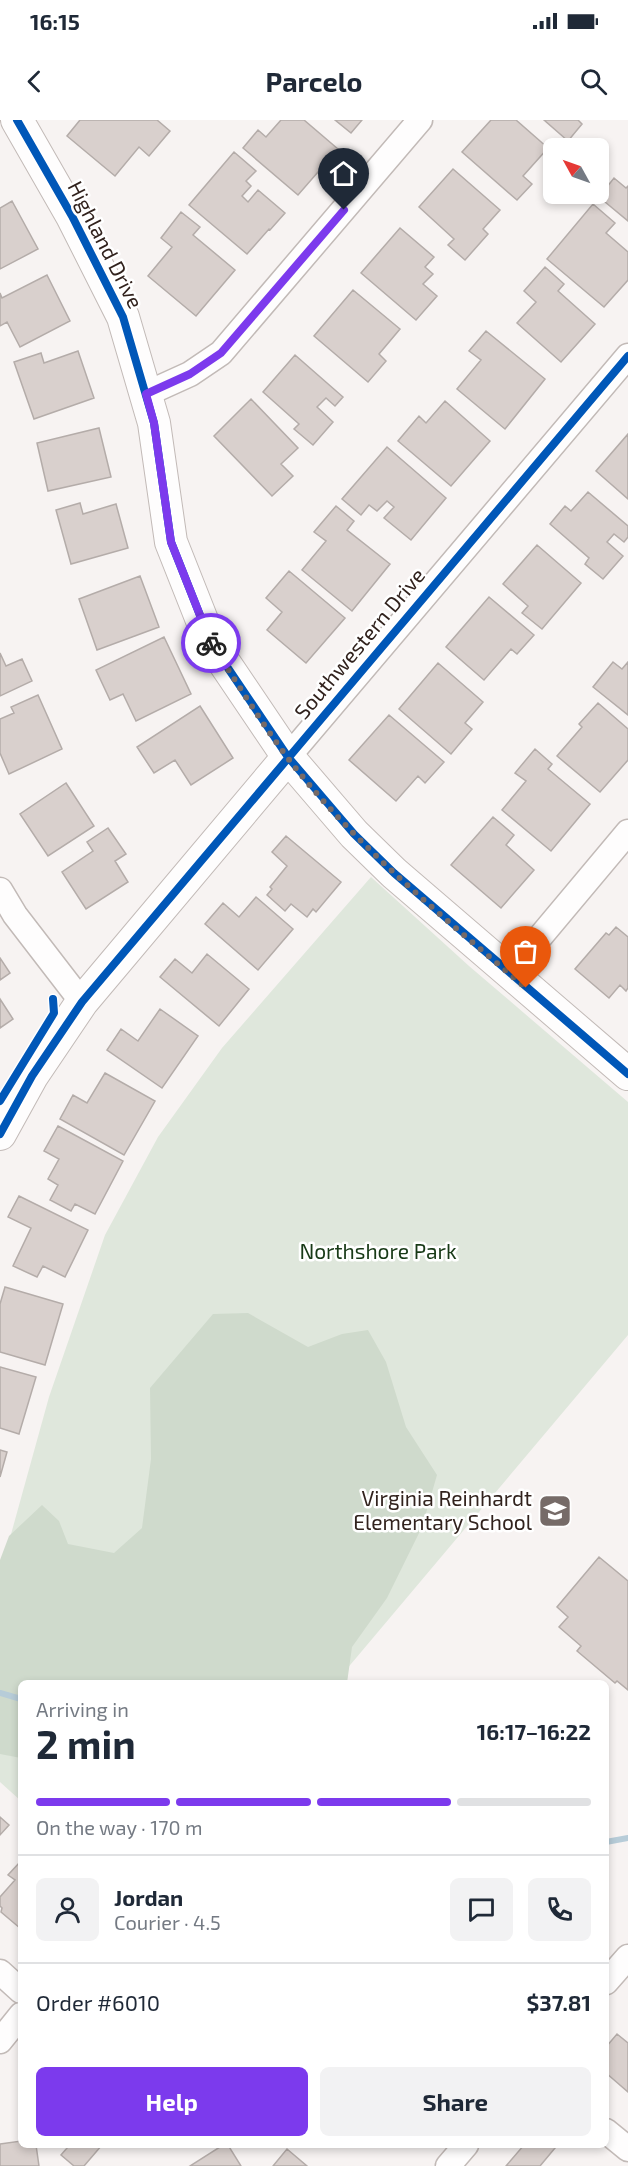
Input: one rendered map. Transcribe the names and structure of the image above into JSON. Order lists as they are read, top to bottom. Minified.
{"streets":{"street":["Highland Drive","Southwestern Drive"]},"crossings":[["Highland Drive","Southwestern Drive"]],"parks":["Northshore Park"],"places":{"school or university":["Virginia Reinhardt Elementary School"]},"north":"top left","page":{"status":"16:15","header":"Parcelo","heading":["2 min","Arriving in","16:17–16:22"],"panel":["Jordan","Courier · 4.5","Order #6010","$37.81"],"bar":"On the way · 170 m","buttons":["Help","Share"]}}
